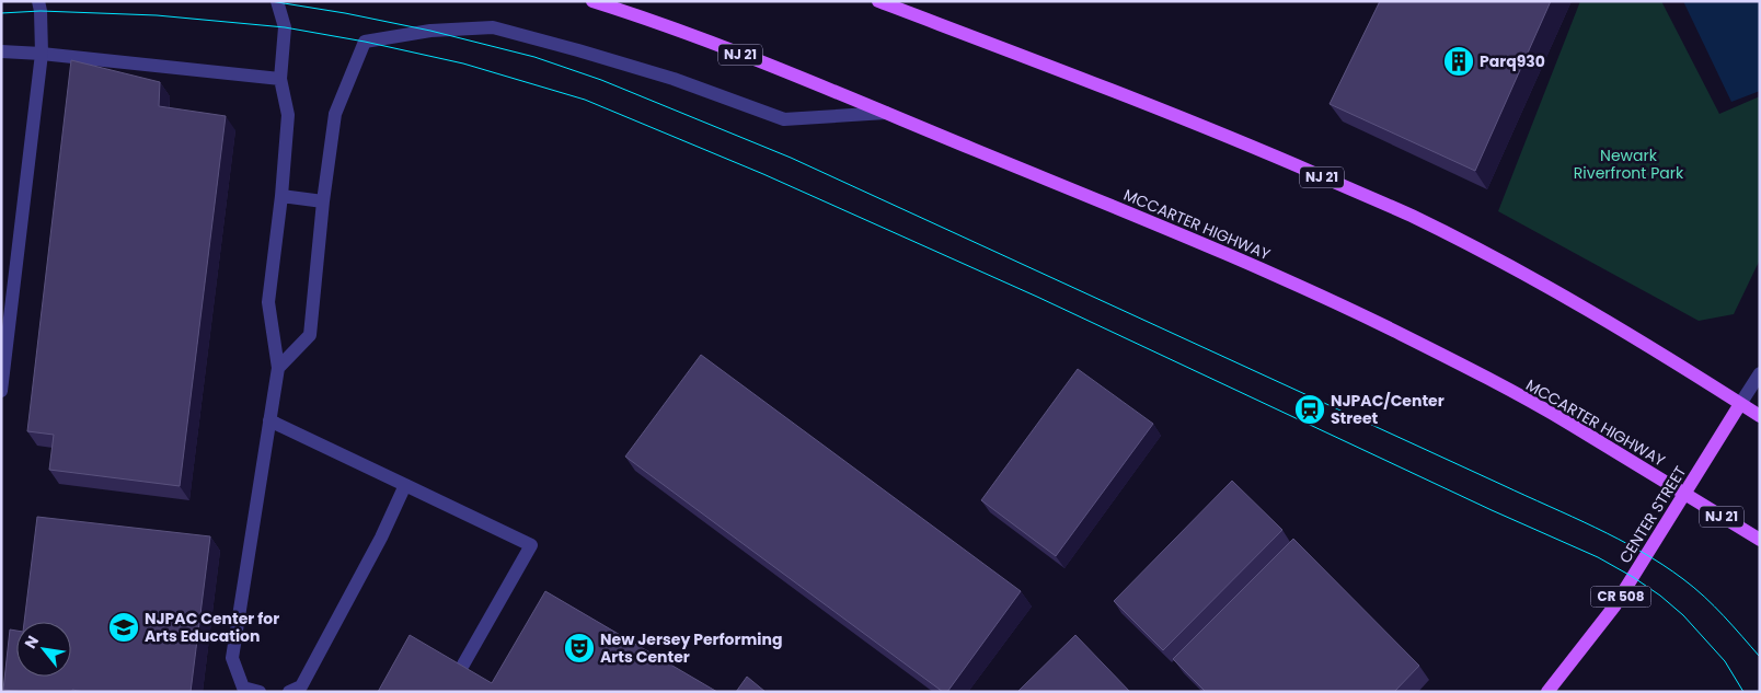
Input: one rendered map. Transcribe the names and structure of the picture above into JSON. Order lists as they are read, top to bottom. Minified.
{"streets":{"main road":["NJ 21","MCCARTER HIGHWAY","CENTER STREET","CR 508"]},"crossings":[["NJ 21","CENTER STREET"],["MCCARTER HIGHWAY","CENTER STREET"]],"parks":["Newark Riverfront Park"],"places":{"building":["Parq930"],"station":["NJPAC/Center Street"],"school or university":["NJPAC Center for Arts Education"],"theatre":["New Jersey Performing Arts Center"]},"north":"top left"}
